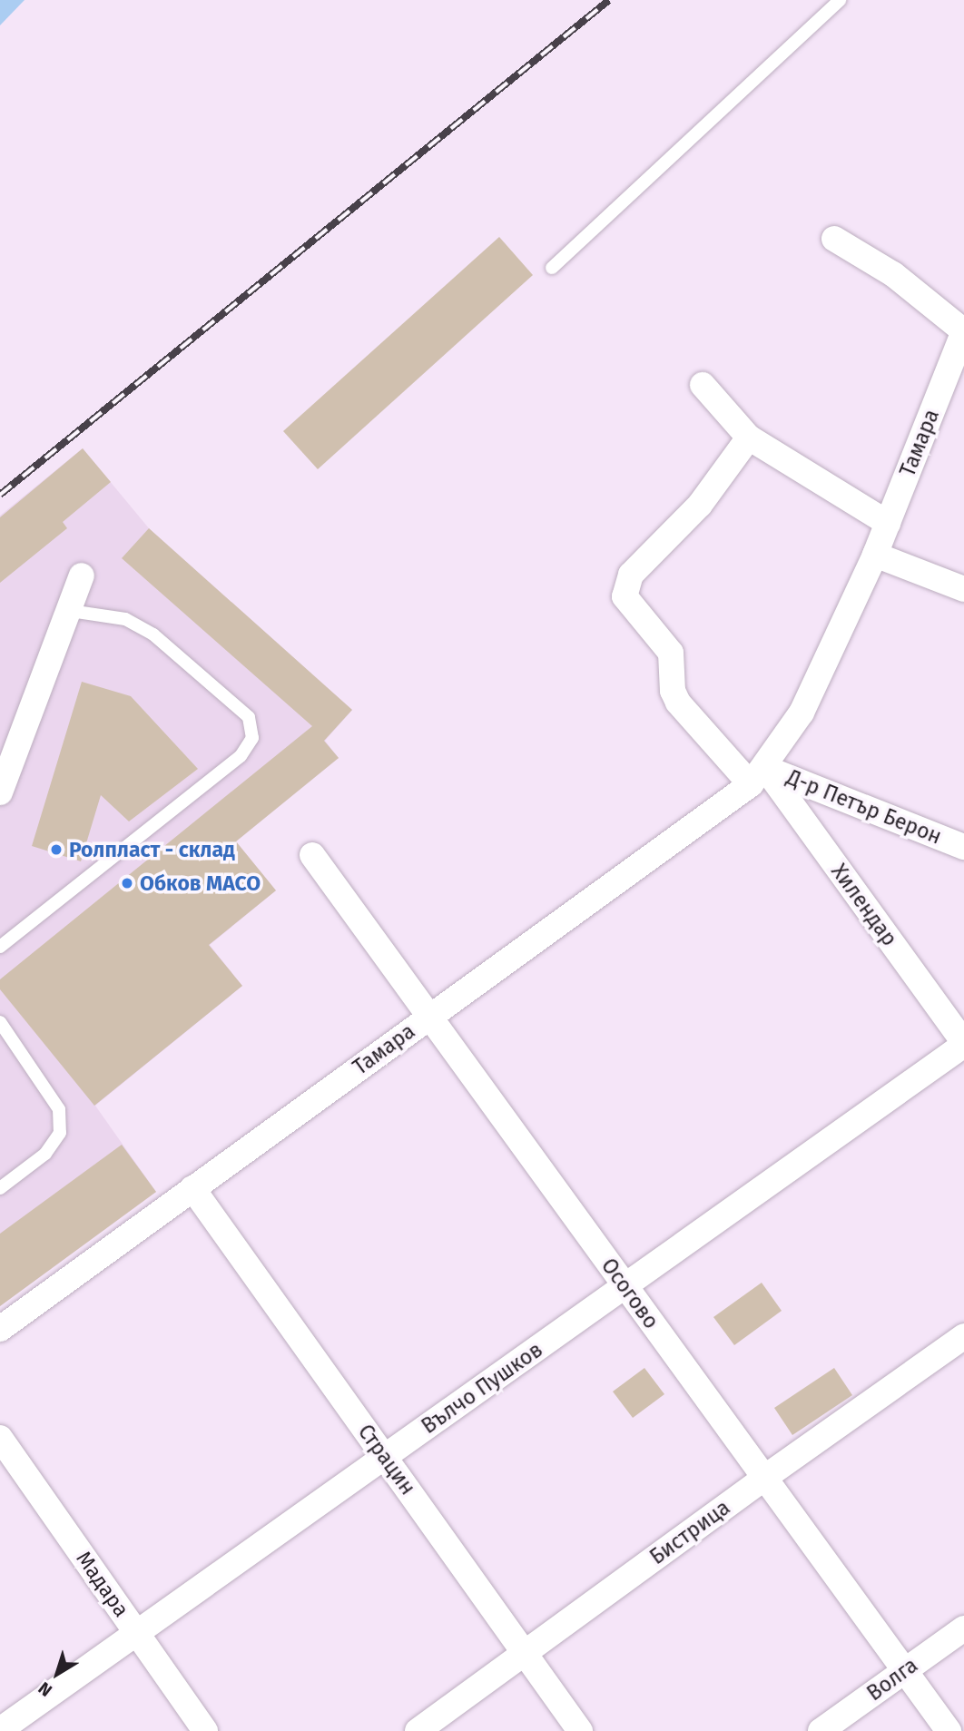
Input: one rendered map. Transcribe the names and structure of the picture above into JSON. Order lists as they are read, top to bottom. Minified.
{"streets":{"street":["Тамара","Д-р Петър Берон","Хилендар","Осогово","Вълчо Пушков","Страцин","Бистрица","Мадара","Волга"]},"crossings":[["Тамара","Д-р Петър Берон"],["Тамара","Хилендар"],["Тамара","Осогово"],["Тамара","Страцин"],["Д-р Петър Берон","Хилендар"],["Хилендар","Вълчо Пушков"],["Осогово","Вълчо Пушков"],["Осогово","Бистрица"],["Осогово","Волга"],["Вълчо Пушков","Страцин"],["Вълчо Пушков","Мадара"],["Страцин","Бистрица"]],"places":["Ролпласт - склад","Обков MACO"],"north":"bottom left"}
